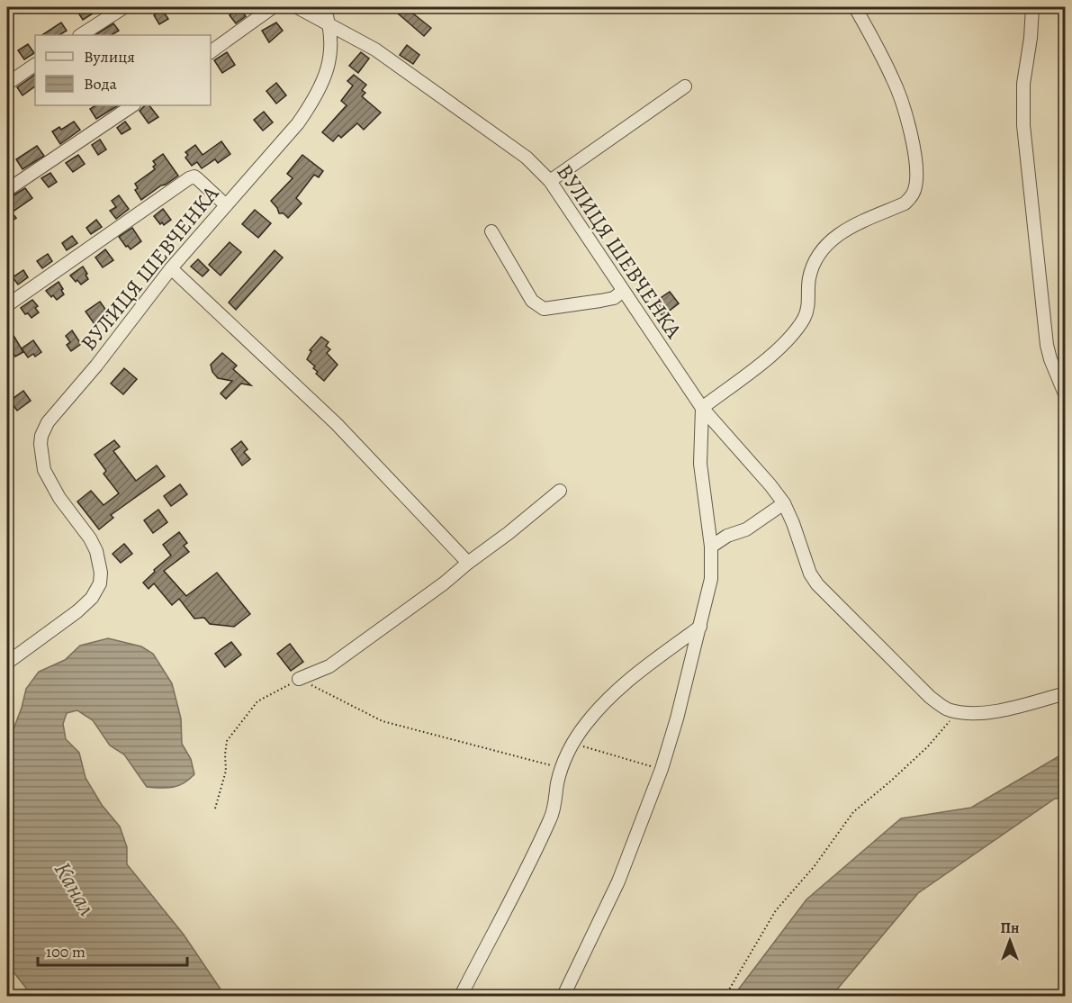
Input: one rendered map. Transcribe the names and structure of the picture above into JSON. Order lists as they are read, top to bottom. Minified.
{"streets":{"street":["ВУЛИЦЯ ШЕВЧЕНКА"]},"water":["Канал"],"legend":["Вулиця","Вода"],"scale_bar":"100 m","north":"top"}
